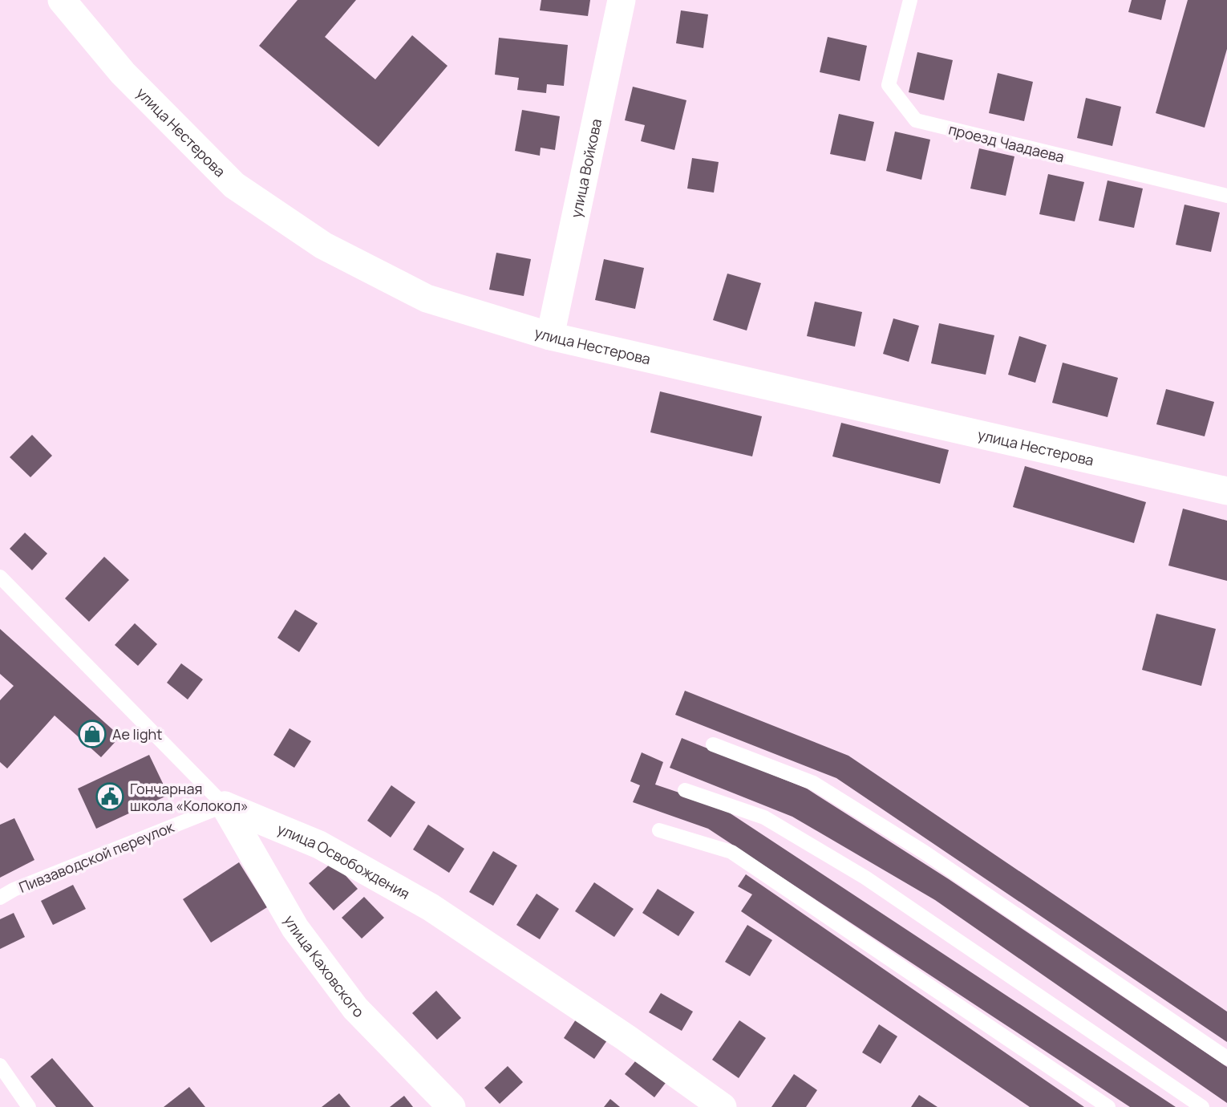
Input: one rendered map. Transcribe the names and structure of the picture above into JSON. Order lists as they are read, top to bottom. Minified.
{"streets":{"street":["улица Нестерова","улица Войкова","улица Освобождения","улица Каховского"],"lane":["проезд Чаадаева","Пивзаводской переулок"]},"crossings":[["улица Нестерова","улица Войкова"],["Пивзаводской переулок","улица Освобождения"],["Пивзаводской переулок","улица Каховского"],["улица Освобождения","улица Каховского"]],"places":{"shop":["Ae light"],"public building":["Гончарная школа «Колокол»"]}}
